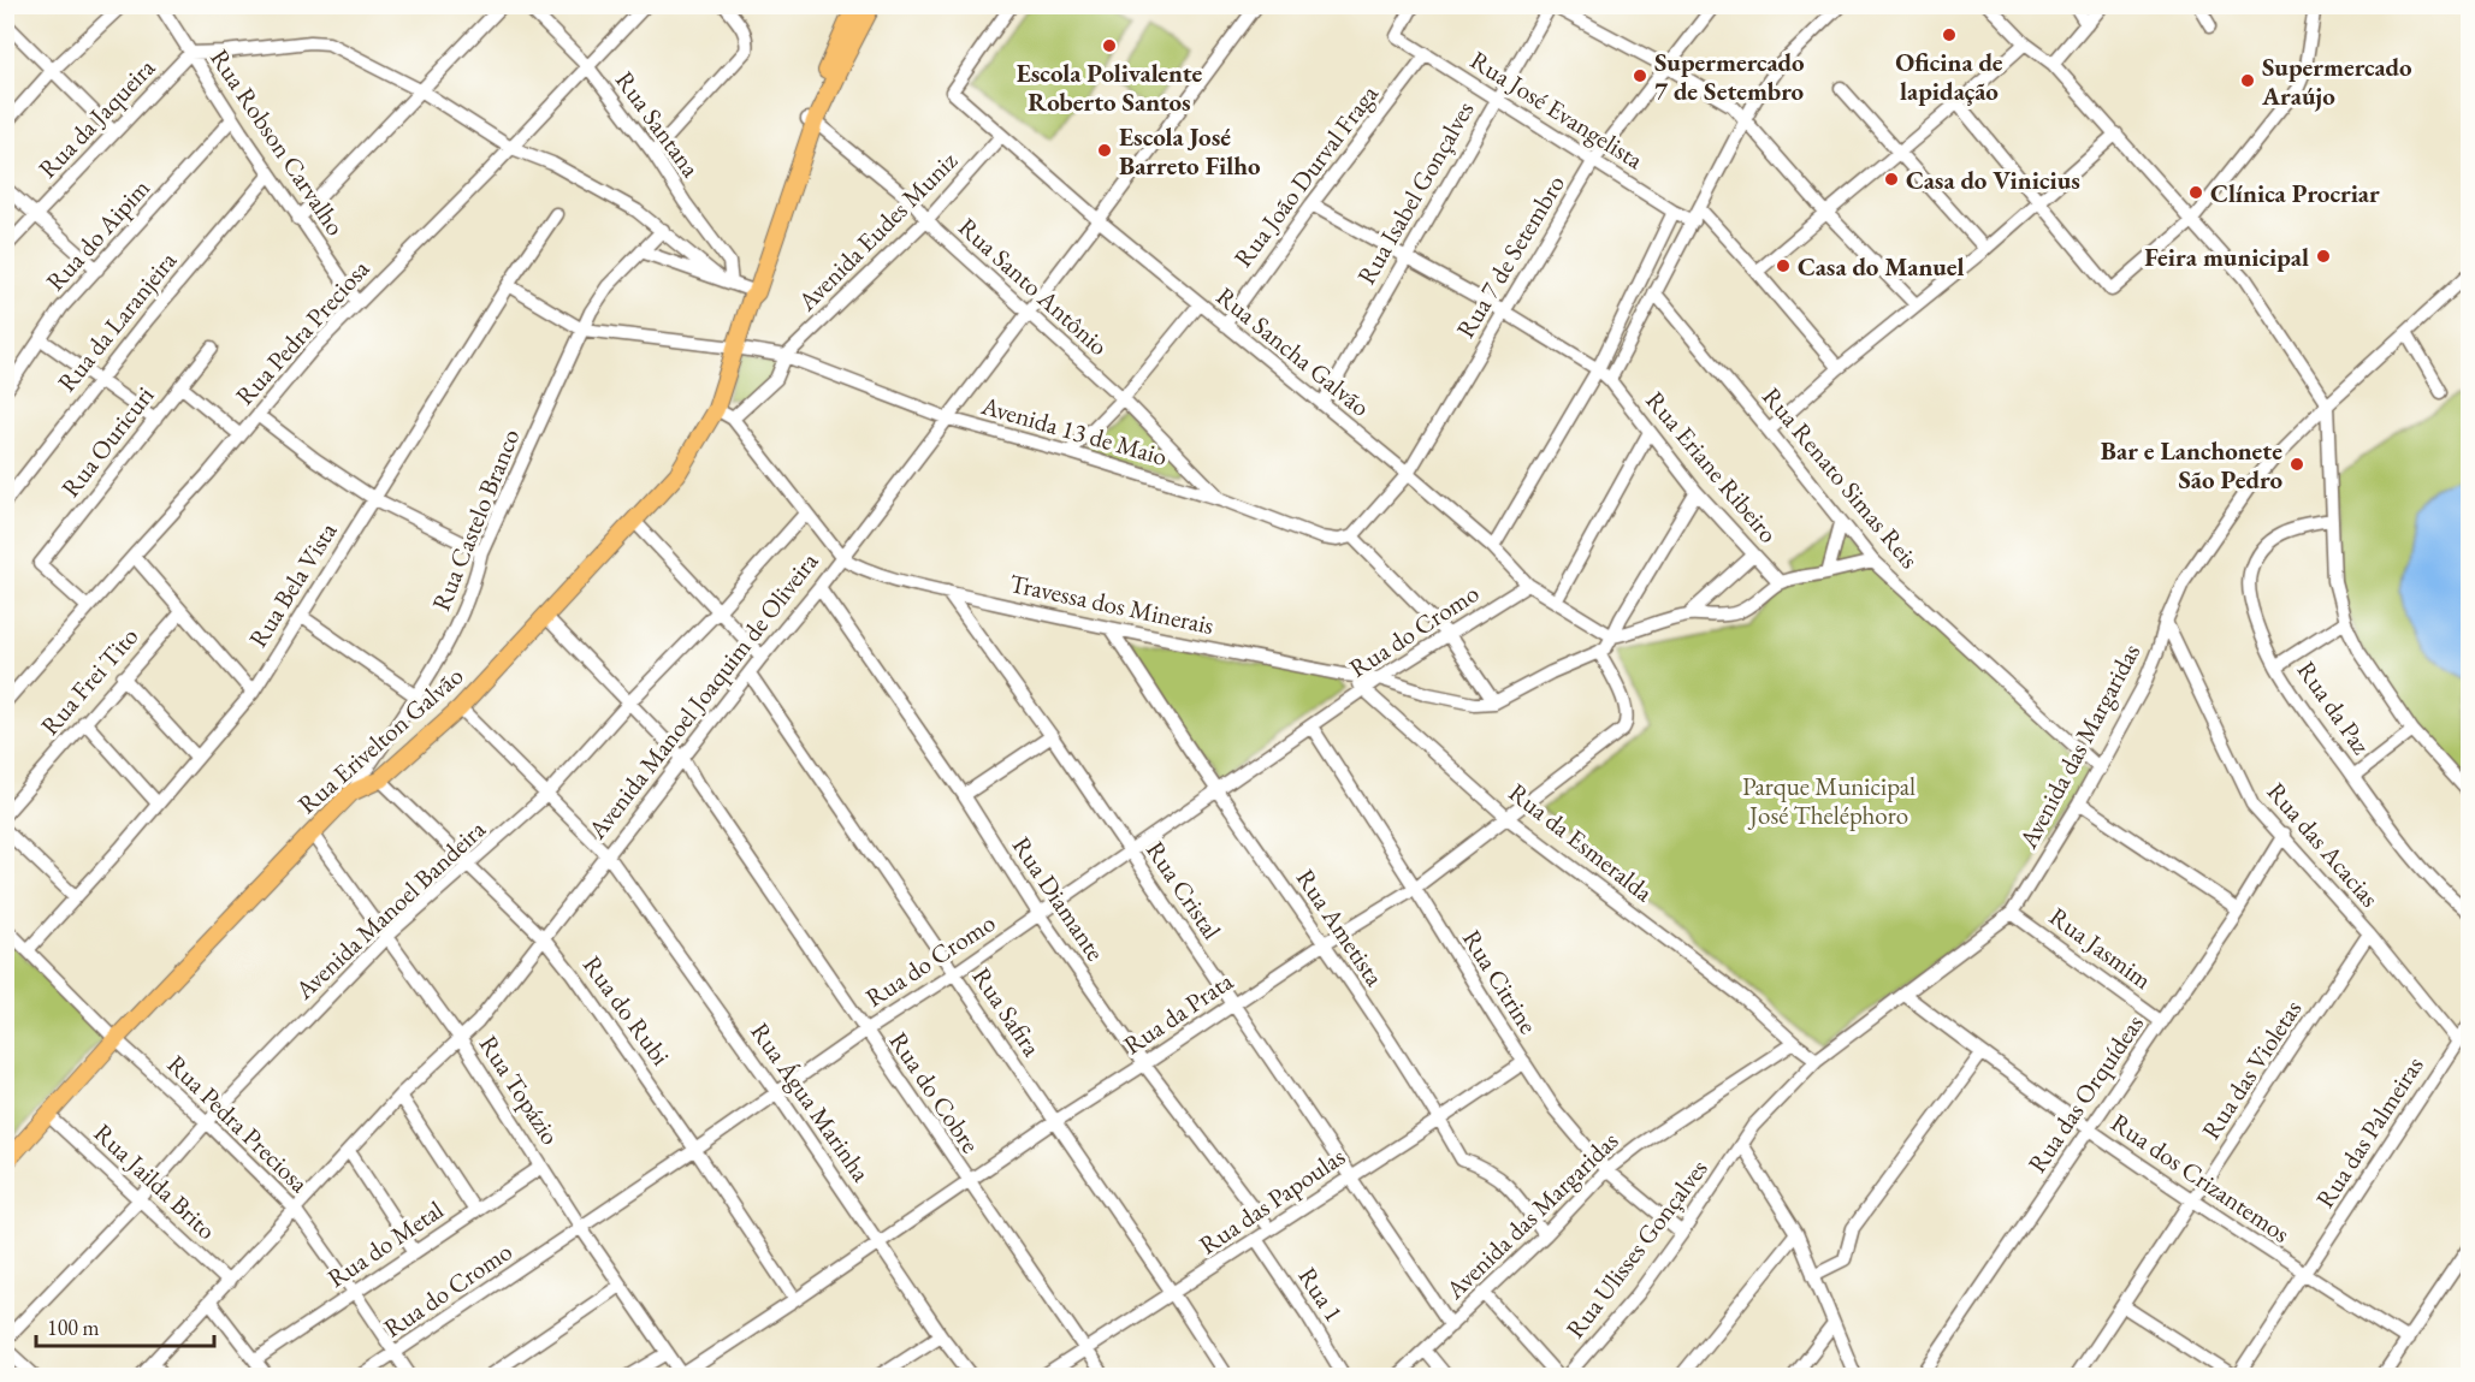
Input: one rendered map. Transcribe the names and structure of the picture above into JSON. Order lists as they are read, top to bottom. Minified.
{"streets":{"main road":["Rua Erivelton Galvão"],"street":["Rua José Evangelista","Rua da Jaqueira","Rua Santana","Rua Robson Carvalho","Rua João Durval Fraga","Rua Isabel Gonçalves","Avenida Eudes Muniz","Rua do Aipim","Rua 7 de Setembro","Rua Santo Antônio","Rua da Laranjeira","Rua Pedra Preciosa","Rua Sancha Galvão","Avenida 13 de Maio","Rua Ouricuri","Rua Eriane Ribeiro","Rua Renato Simas Reis","Rua Castelo Branco","Rua Bela Vista","Travessa dos Minerais","Rua do Cromo","Rua Frei Tito","Avenida Manoel Joaquim de Oliveira","Rua da Paz","Avenida das Margaridas","Rua da Esmeralda","Rua das Acacias","Rua Cristal","Rua Diamante","Avenida Manoel Bandeira","Rua Ametista","Rua Jasmim","Rua Citrine","Rua do Rubi","Rua Safira","Rua da Prata","Rua das Violetas","Rua Topázio","Rua do Cobre","Rua das Orquídeas","Rua Água Marinha","Rua das Palmeiras","Rua dos Crizantemos","Rua Jailda Brito","Rua das Papoulas","Rua do Metal","Rua Ulisses Gonçalves","Rua 1"]},"crossings":[["Rua José Evangelista","Rua João Durval Fraga"],["Rua José Evangelista","Rua Isabel Gonçalves"],["Rua José Evangelista","Rua 7 de Setembro"],["Rua da Jaqueira","Rua Robson Carvalho"],["Rua da Jaqueira","Rua do Aipim"],["Rua Santana","Rua Pedra Preciosa"],["Rua Robson Carvalho","Rua do Aipim"],["Rua Robson Carvalho","Rua da Laranjeira"],["Rua Robson Carvalho","Rua Pedra Preciosa"],["Rua João Durval Fraga","Rua Sancha Galvão"],["Rua João Durval Fraga","Rua Eriane Ribeiro"],["Rua Isabel Gonçalves","Rua Sancha Galvão"],["Rua Isabel Gonçalves","Rua Eriane Ribeiro"],["Avenida Eudes Muniz","Rua Santo Antônio"],["Avenida Eudes Muniz","Rua Sancha Galvão"],["Avenida Eudes Muniz","Avenida 13 de Maio"],["Rua 7 de Setembro","Rua Sancha Galvão"],["Rua 7 de Setembro","Avenida 13 de Maio"],["Rua 7 de Setembro","Rua Eriane Ribeiro"],["Rua Santo Antônio","Avenida 13 de Maio"],["Rua Santo Antônio","Avenida Manoel Joaquim de Oliveira"],["Rua Santo Antônio","Rua Erivelton Galvão"],["Rua Pedra Preciosa","Rua Ouricuri"],["Rua Pedra Preciosa","Rua Bela Vista"],["Rua Pedra Preciosa","Rua do Cromo"],["Rua Pedra Preciosa","Avenida Manoel Joaquim de Oliveira"],["Rua Pedra Preciosa","Rua Erivelton Galvão"],["Rua Pedra Preciosa","Avenida Manoel Bandeira"],["Rua Pedra Preciosa","Rua do Metal"],["Rua Sancha Galvão","Rua do Cromo"],["Rua Sancha Galvão","Avenida Manoel Joaquim de Oliveira"],["Avenida 13 de Maio","Rua Castelo Branco"],["Avenida 13 de Maio","Avenida Manoel Joaquim de Oliveira"],["Avenida 13 de Maio","Rua Erivelton Galvão"],["Rua Renato Simas Reis","Avenida das Margaridas"],["Rua Castelo Branco","Rua Erivelton Galvão"],["Travessa dos Minerais","Rua do Cromo"],["Travessa dos Minerais","Avenida Manoel Joaquim de Oliveira"],["Travessa dos Minerais","Rua da Esmeralda"],["Travessa dos Minerais","Rua Cristal"],["Travessa dos Minerais","Rua Ametista"],["Rua do Cromo","Rua da Esmeralda"],["Rua do Cromo","Rua Cristal"],["Rua do Cromo","Rua Diamante"],["Rua do Cromo","Rua Ametista"],["Rua do Cromo","Rua Citrine"],["Rua do Cromo","Rua do Rubi"],["Rua do Cromo","Rua Safira"],["Rua do Cromo","Rua Topázio"],["Rua do Cromo","Rua do Cobre"],["Rua do Cromo","Rua Água Marinha"],["Avenida Manoel Joaquim de Oliveira","Rua Diamante"],["Avenida Manoel Joaquim de Oliveira","Rua do Rubi"],["Avenida Manoel Joaquim de Oliveira","Rua Safira"],["Avenida Manoel Joaquim de Oliveira","Rua Topázio"],["Avenida Manoel Joaquim de Oliveira","Rua do Cobre"],["Avenida Manoel Joaquim de Oliveira","Rua Água Marinha"],["Avenida Manoel Joaquim de Oliveira","Rua Jailda Brito"],["Rua Erivelton Galvão","Rua do Rubi"],["Rua Erivelton Galvão","Rua Topázio"],["Rua Erivelton Galvão","Rua do Cobre"],["Rua Erivelton Galvão","Rua Água Marinha"],["Rua Erivelton Galvão","Rua Jailda Brito"],["Avenida das Margaridas","Rua da Esmeralda"],["Avenida das Margaridas","Rua das Acacias"],["Avenida das Margaridas","Rua Cristal"],["Avenida das Margaridas","Rua Ametista"],["Avenida das Margaridas","Rua Jasmim"],["Avenida das Margaridas","Rua Citrine"],["Avenida das Margaridas","Rua dos Crizantemos"],["Avenida das Margaridas","Rua Ulisses Gonçalves"],["Rua da Esmeralda","Rua da Prata"],["Rua das Acacias","Rua das Violetas"],["Rua das Acacias","Rua das Orquídeas"],["Rua das Acacias","Rua das Palmeiras"],["Rua Cristal","Rua da Prata"],["Rua Cristal","Rua das Papoulas"],["Rua Diamante","Rua da Prata"],["Rua Diamante","Rua das Papoulas"],["Avenida Manoel Bandeira","Rua do Rubi"],["Avenida Manoel Bandeira","Rua Topázio"],["Avenida Manoel Bandeira","Rua do Cobre"],["Avenida Manoel Bandeira","Rua Água Marinha"],["Avenida Manoel Bandeira","Rua Jailda Brito"],["Rua Ametista","Rua da Prata"],["Rua Ametista","Rua das Papoulas"],["Rua Jasmim","Rua das Orquídeas"],["Rua Citrine","Rua da Prata"],["Rua Citrine","Rua das Papoulas"],["Rua Citrine","Rua Ulisses Gonçalves"],["Rua do Rubi","Rua da Prata"],["Rua Safira","Rua da Prata"],["Rua Safira","Rua das Papoulas"],["Rua da Prata","Rua Topázio"],["Rua da Prata","Rua do Cobre"],["Rua da Prata","Rua Água Marinha"],["Rua das Violetas","Rua dos Crizantemos"],["Rua Topázio","Rua do Metal"],["Rua do Cobre","Rua das Papoulas"],["Rua das Orquídeas","Rua dos Crizantemos"],["Rua das Palmeiras","Rua dos Crizantemos"],["Rua das Papoulas","Rua 1"]],"parks":["Parque Municipal José Theléphoro"],"places":["Oficina de lapidação","Escola Polivalente Roberto Santos","Supermercado 7 de Setembro","Supermercado Araújo","Escola José Barreto Filho","Casa do Vinicius","Clínica Procriar","Feira municipal","Casa do Manuel","Bar e Lanchonete São Pedro"],"scale_bar":"100 m"}
